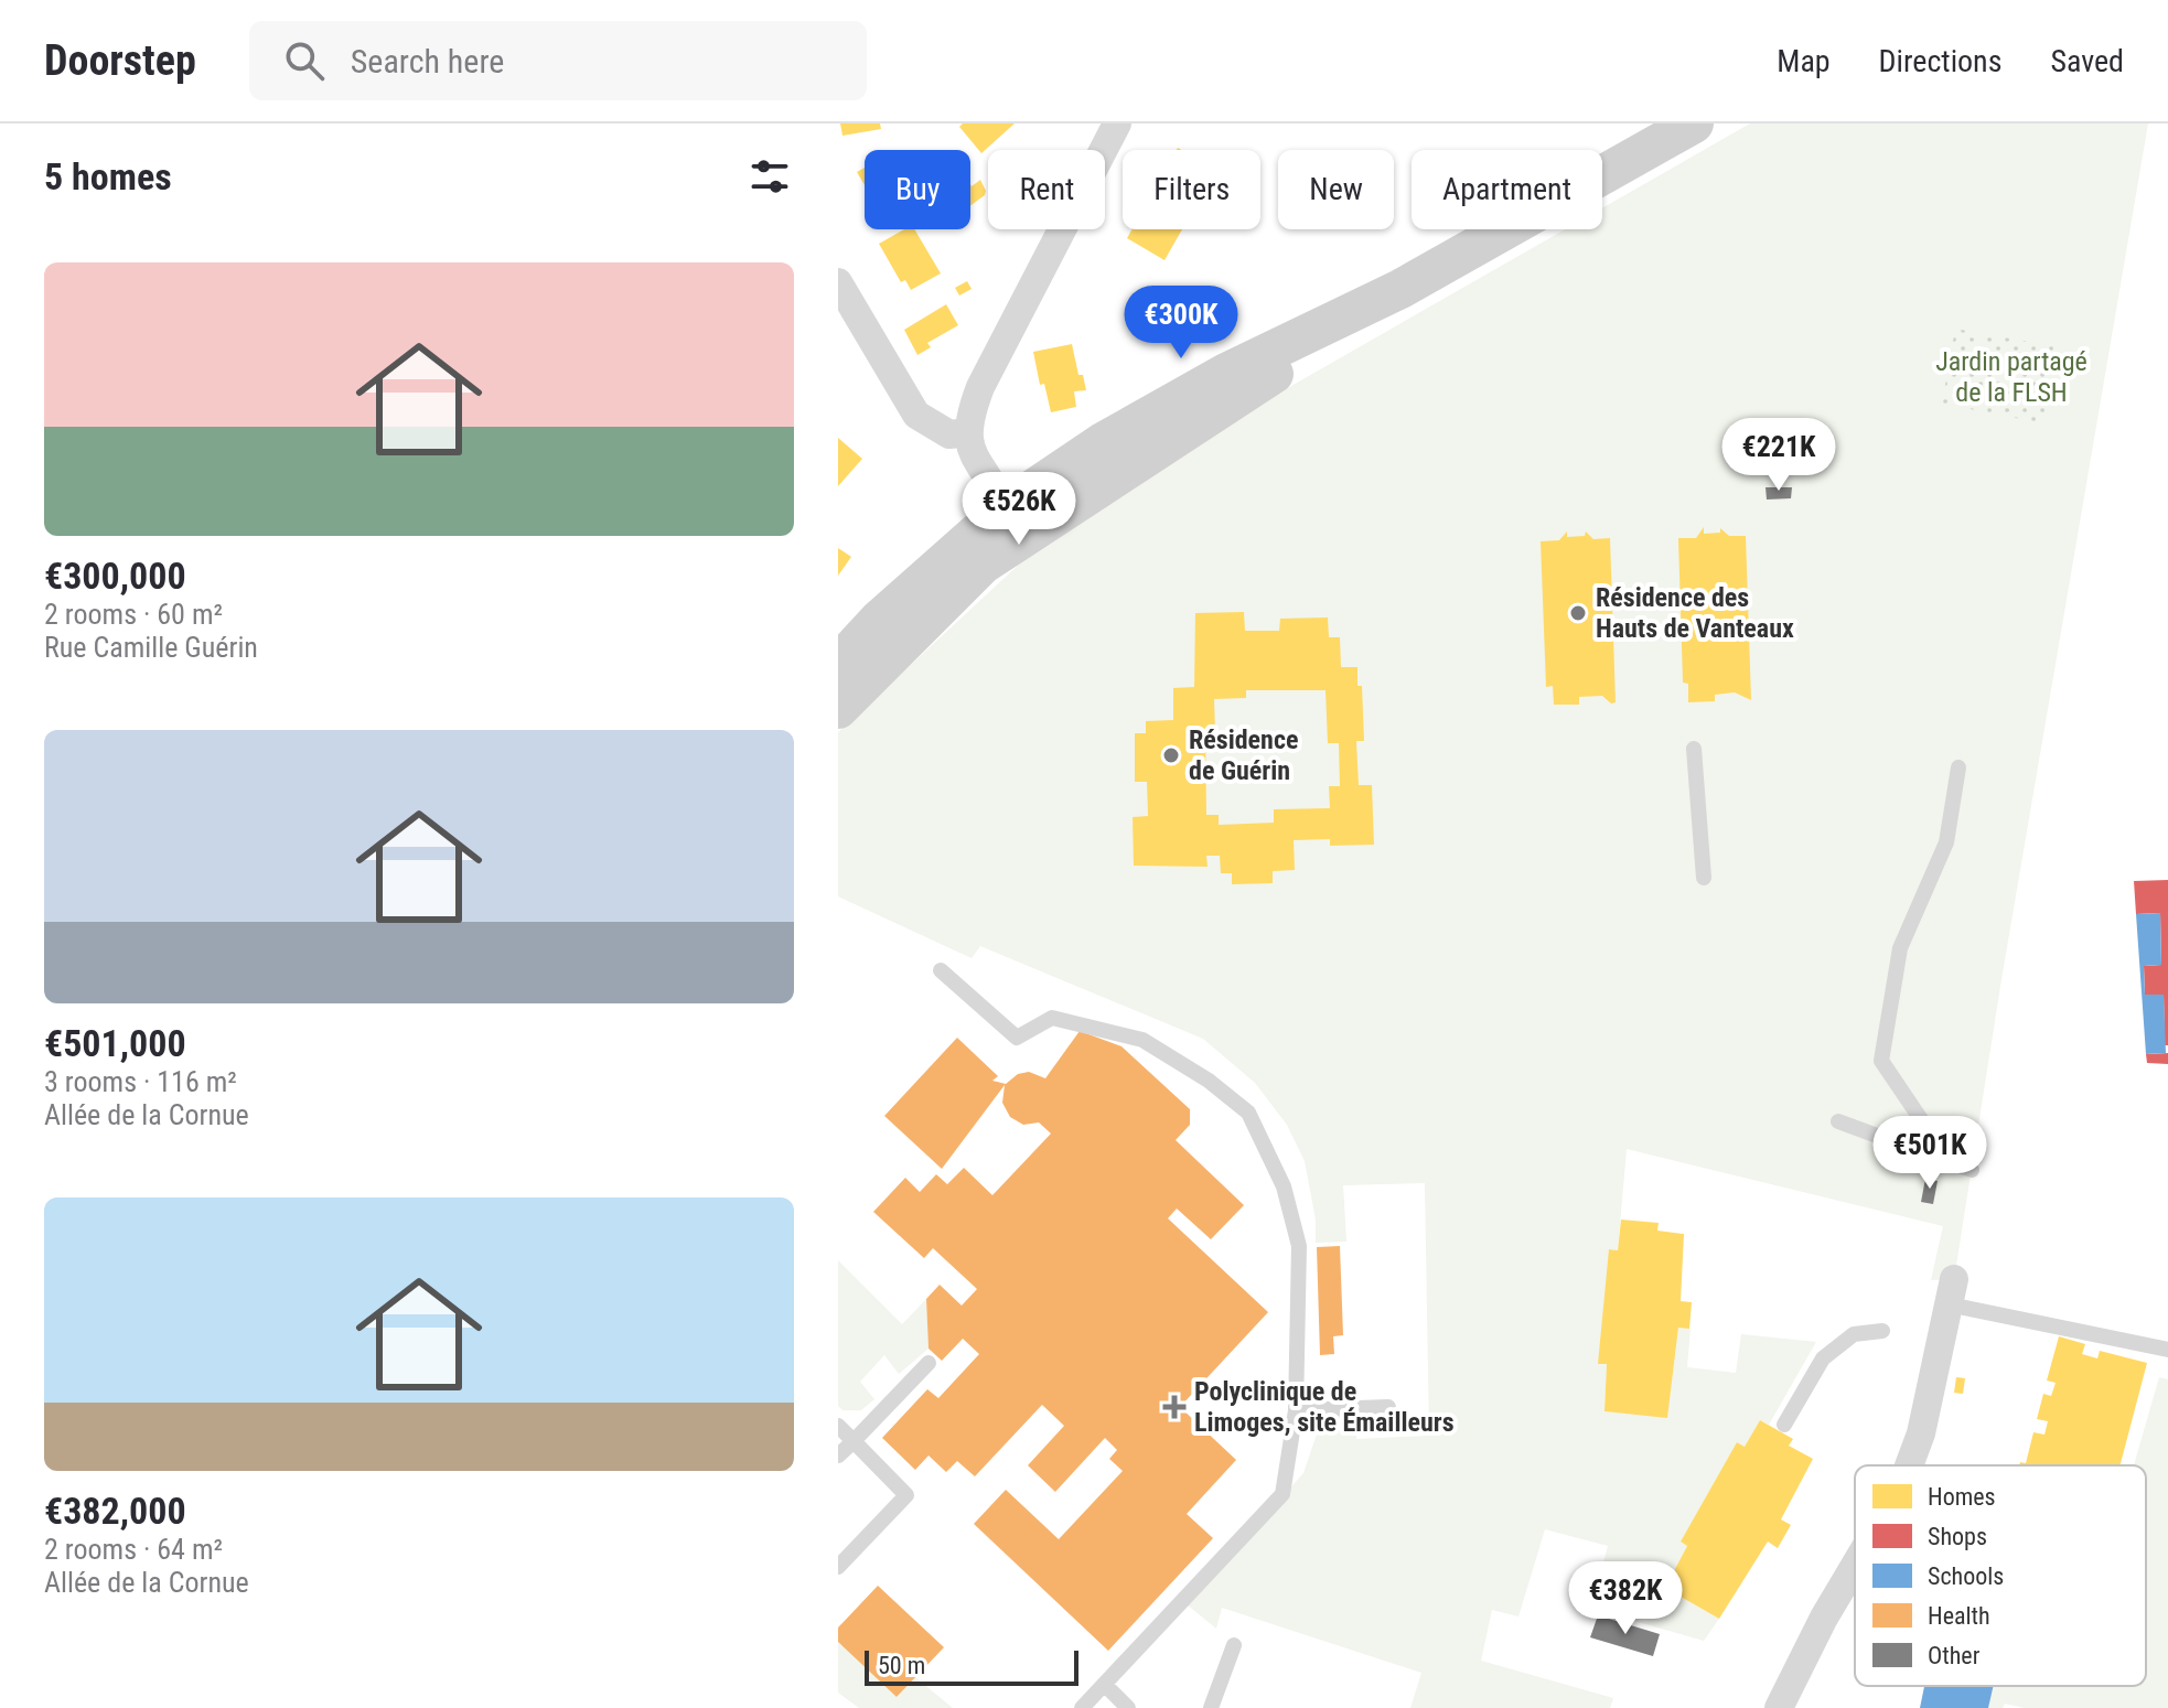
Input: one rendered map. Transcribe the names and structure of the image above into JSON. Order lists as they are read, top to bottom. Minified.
{"parks":["Jardin partagé de la FLSH"],"places":{"other":["Résidence des Hauts de Vanteaux","Résidence de Guérin"],"health":["Polyclinique de Limoges, site Émailleurs"]},"legend":["Homes","Shops","Schools","Health","Other"],"scale_bar":"50 m","page":{"header":"Doorstep","search":"Search here","nav":["Map","Directions","Saved"],"heading":"5 homes","chip":["Buy","Rent","Filters","New","Apartment"],"list":[{"name":"€300,000","note":"2 rooms · 60 m² · Rue Camille Guérin"},{"name":"€501,000","note":"3 rooms · 116 m² · Allée de la Cornue"},{"name":"€382,000","note":"2 rooms · 64 m² · Allée de la Cornue"}],"price":["€300K","€221K","€526K","€501K","€382K"],"scale":"50 m"}}
